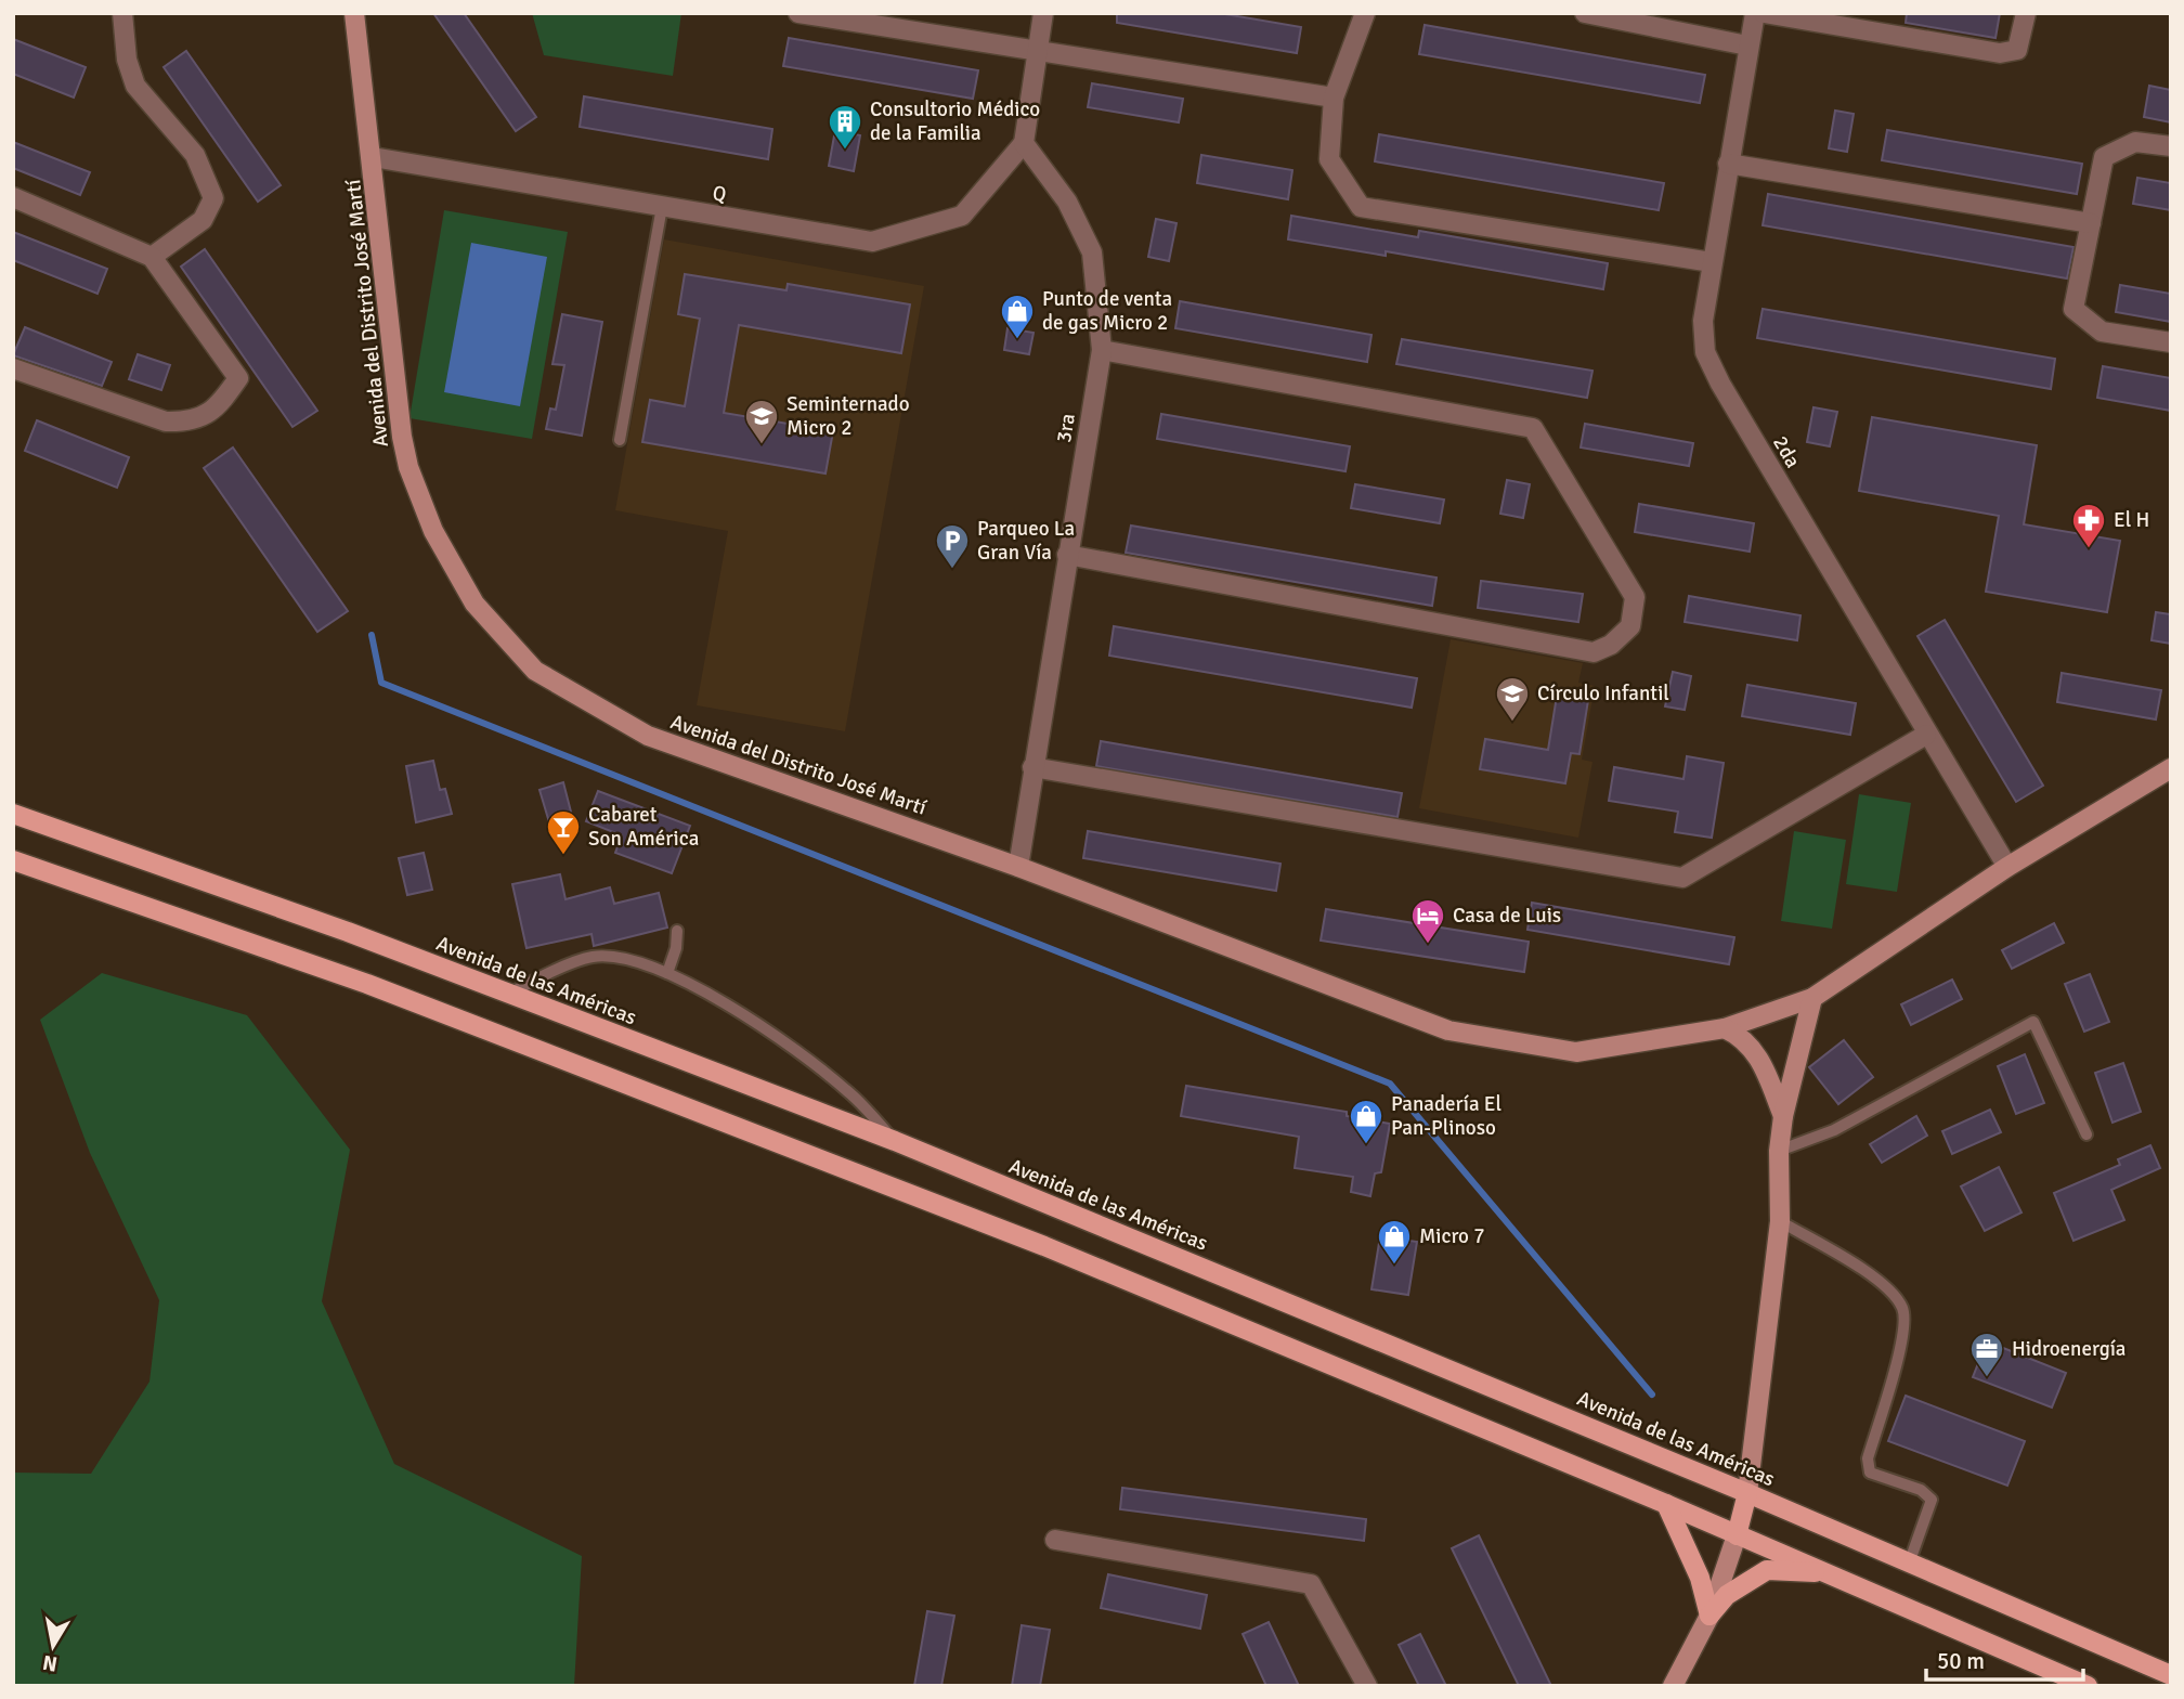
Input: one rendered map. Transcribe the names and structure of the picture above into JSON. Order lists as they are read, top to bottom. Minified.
{"streets":{"main road":["Avenida del Distrito José Martí","Avenida de las Américas"],"street":["Q","3ra","2da"]},"crossings":[["Q","Avenida del Distrito José Martí"],["Q","3ra"],["Avenida del Distrito José Martí","3ra"],["Avenida del Distrito José Martí","2da"]],"places":{"building":["Consultorio Médico de la Familia"],"shop":["Punto de venta de gas Micro 2","Panadería El Pan-Plinoso","Micro 7"],"school or university":["Seminternado Micro 2","Círculo Infantil"],"pharmacy":["El H"],"parking":["Parqueo La Gran Vía"],"bar":["Cabaret Son América"],"hotel":["Casa de Luis"],"office":["Hidroenergía"]},"scale_bar":"50 m","north":"bottom"}
